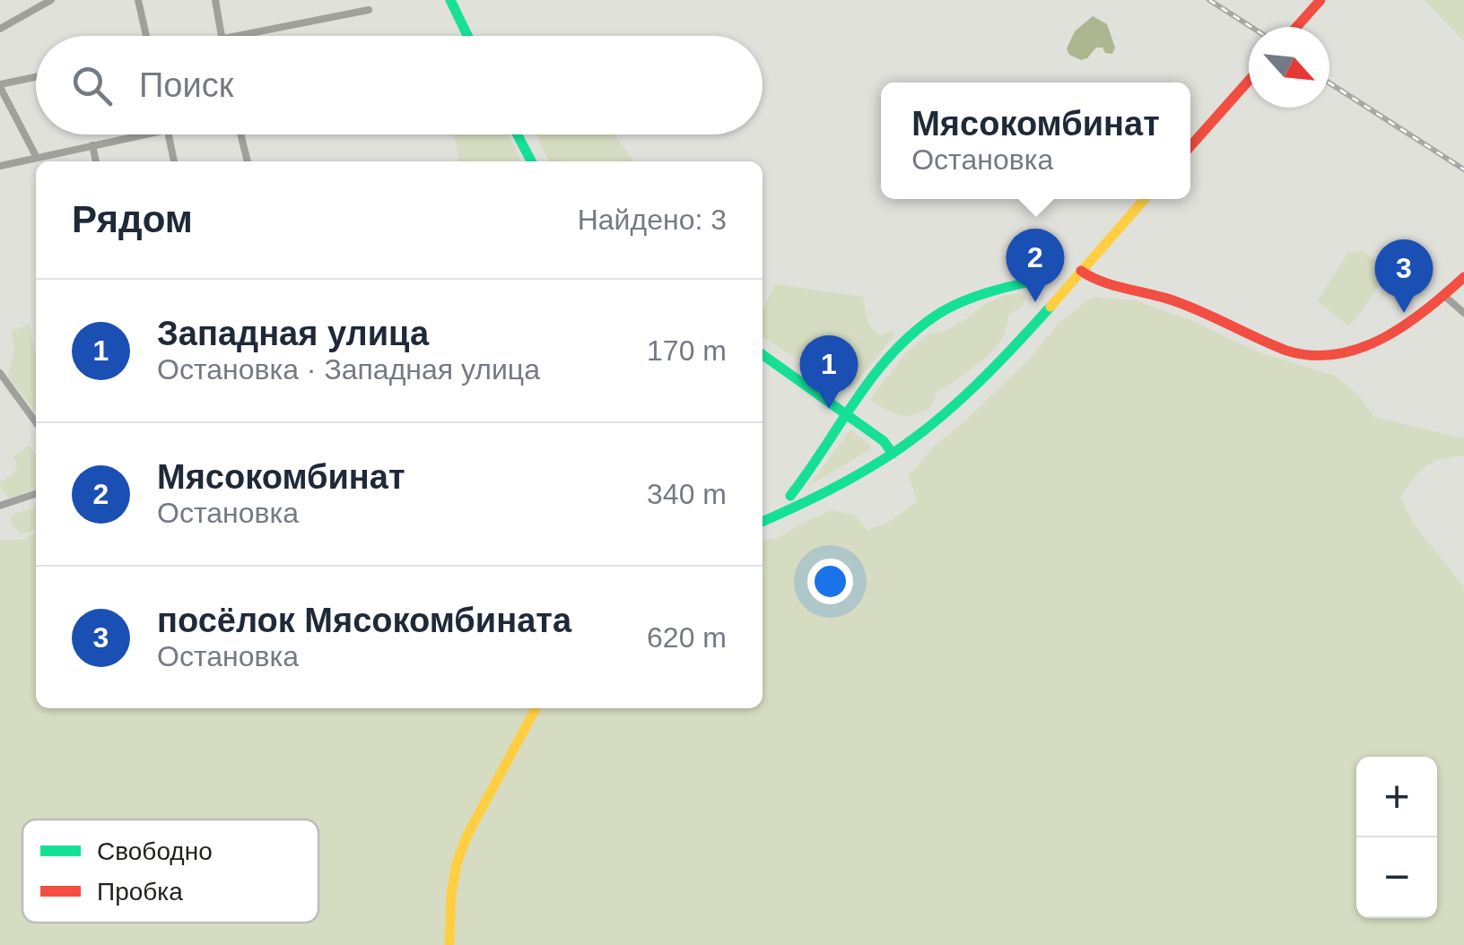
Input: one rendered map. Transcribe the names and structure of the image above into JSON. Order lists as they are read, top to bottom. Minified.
{"legend":["Свободно","Пробка"],"north":"bottom right","page":{"search":"Поиск","popup":["Мясокомбинат","Остановка"],"heading":["Рядом","Найдено: 3"],"pins":["2","3","1"],"list":[{"mark":"1","name":"Западная улица","note":"Остановка · Западная улица","value":"170 m"},{"mark":"2","name":"Мясокомбинат","note":"Остановка","value":"340 m"},{"mark":"3","name":"посёлок Мясокомбината","note":"Остановка","value":"620 m"}],"map_buttons":["+","−"]}}
